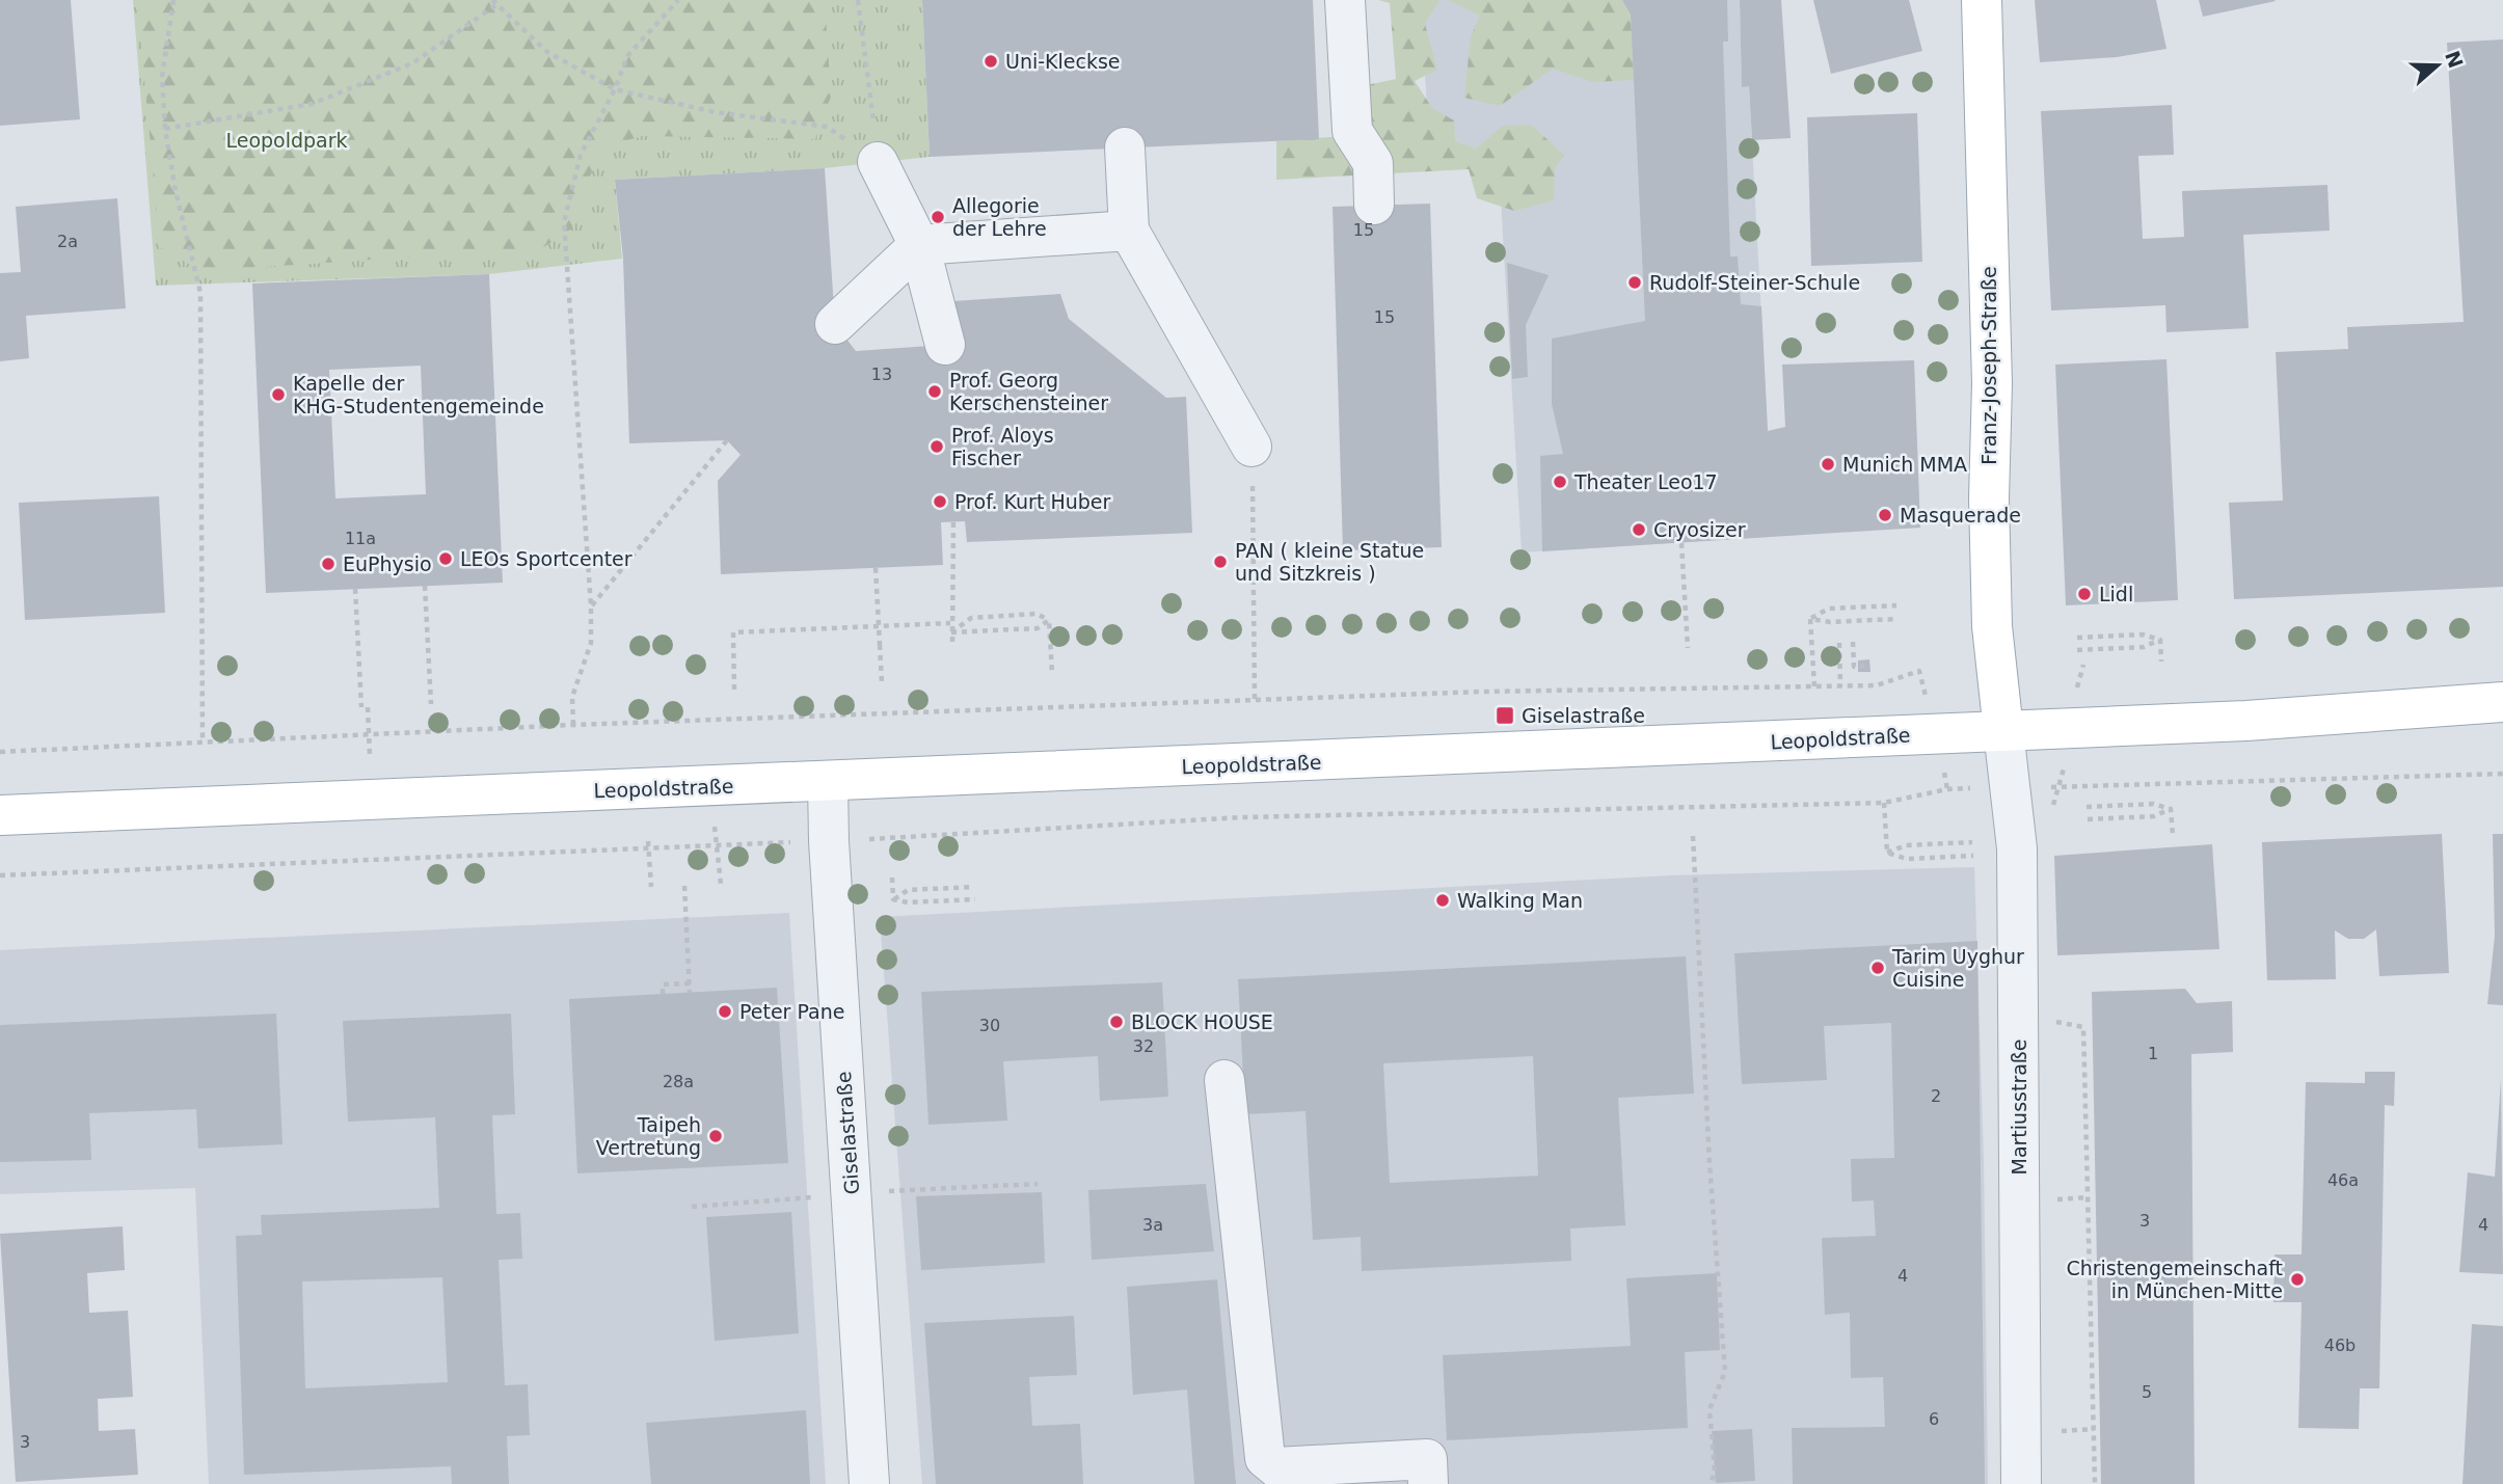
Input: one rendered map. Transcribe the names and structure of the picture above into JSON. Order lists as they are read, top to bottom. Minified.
{"streets":{"main road":["Franz-Joseph-Straße","Leopoldstraße"],"street":["Martiusstraße","Giselastraße"]},"crossings":[["Franz-Joseph-Straße","Leopoldstraße"],["Franz-Joseph-Straße","Martiusstraße"],["Leopoldstraße","Martiusstraße"],["Leopoldstraße","Giselastraße"]],"parks":["Leopoldpark"],"places":{"other":["Uni-Kleckse","Allegorie der Lehre","Rudolf-Steiner-Schule","Prof. Georg Kerschensteiner","Kapelle der KHG-Studentengemeinde","Prof. Aloys Fischer","Munich MMA","Theater Leo17","Prof. Kurt Huber","Masquerade","Cryosizer","LEOs Sportcenter","PAN ( kleine Statue und Sitzkreis )","EuPhysio","Lidl","Walking Man","Tarim Uyghur Cuisine","Peter Pane","BLOCK HOUSE","Taipeh Vertretung","Christengemeinschaft in München-Mitte"],"transit":["Giselastraße"]},"house_numbers":["15","2a","15","13","11a","30","32","1","28a","2","46a","3","3a","4","4","46b","5","6","3"],"north":"right"}
